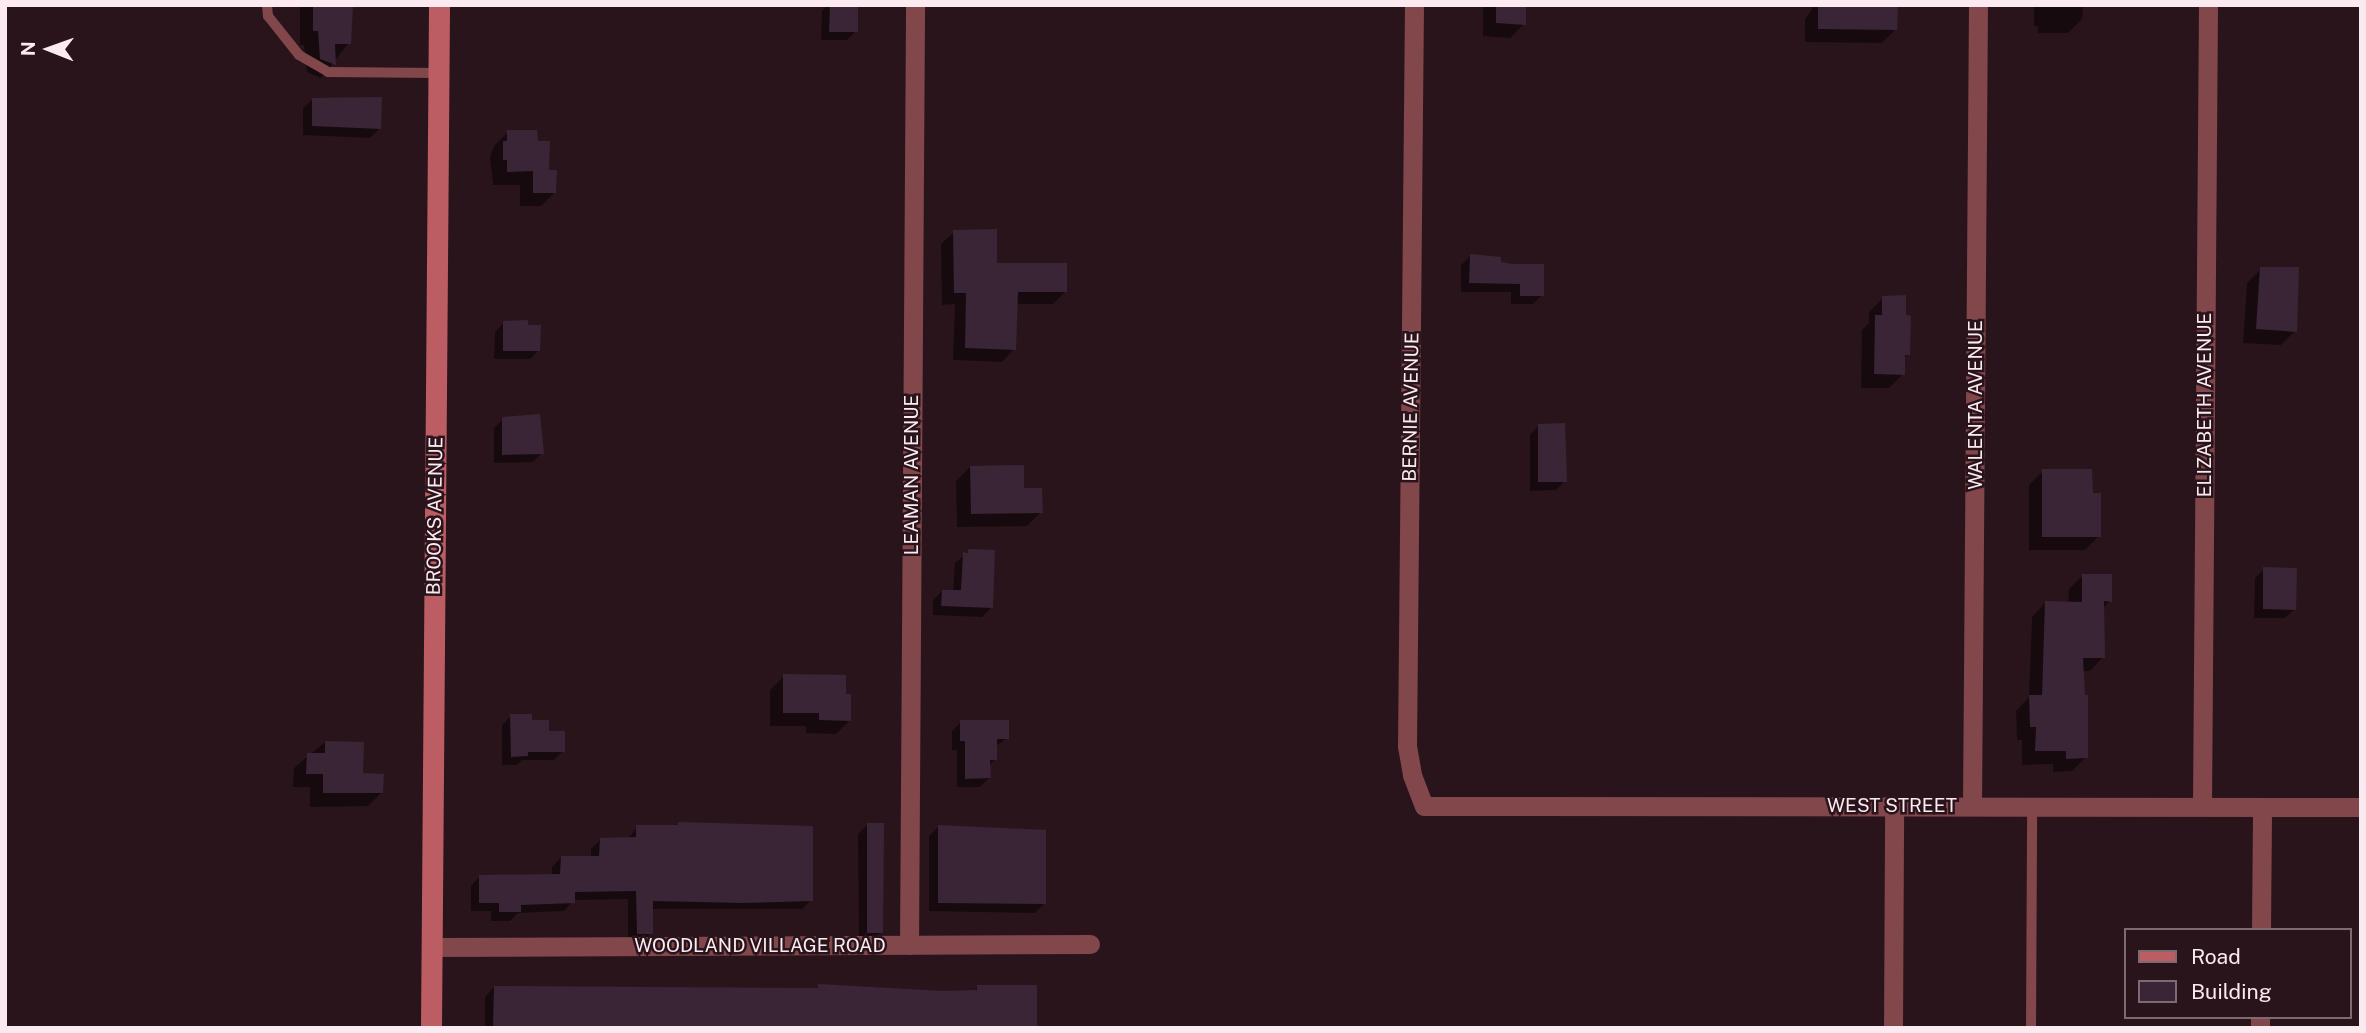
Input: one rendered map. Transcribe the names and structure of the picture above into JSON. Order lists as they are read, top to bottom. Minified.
{"streets":{"street":["WALENTA AVENUE","ELIZABETH AVENUE","BERNIE AVENUE","LEAMAN AVENUE","BROOKS AVENUE","WEST STREET","WOODLAND VILLAGE ROAD"]},"crossings":[["WALENTA AVENUE","WEST STREET"],["ELIZABETH AVENUE","WEST STREET"],["BERNIE AVENUE","WEST STREET"],["LEAMAN AVENUE","WOODLAND VILLAGE ROAD"],["BROOKS AVENUE","WOODLAND VILLAGE ROAD"]],"legend":["Road","Building"],"north":"left"}
